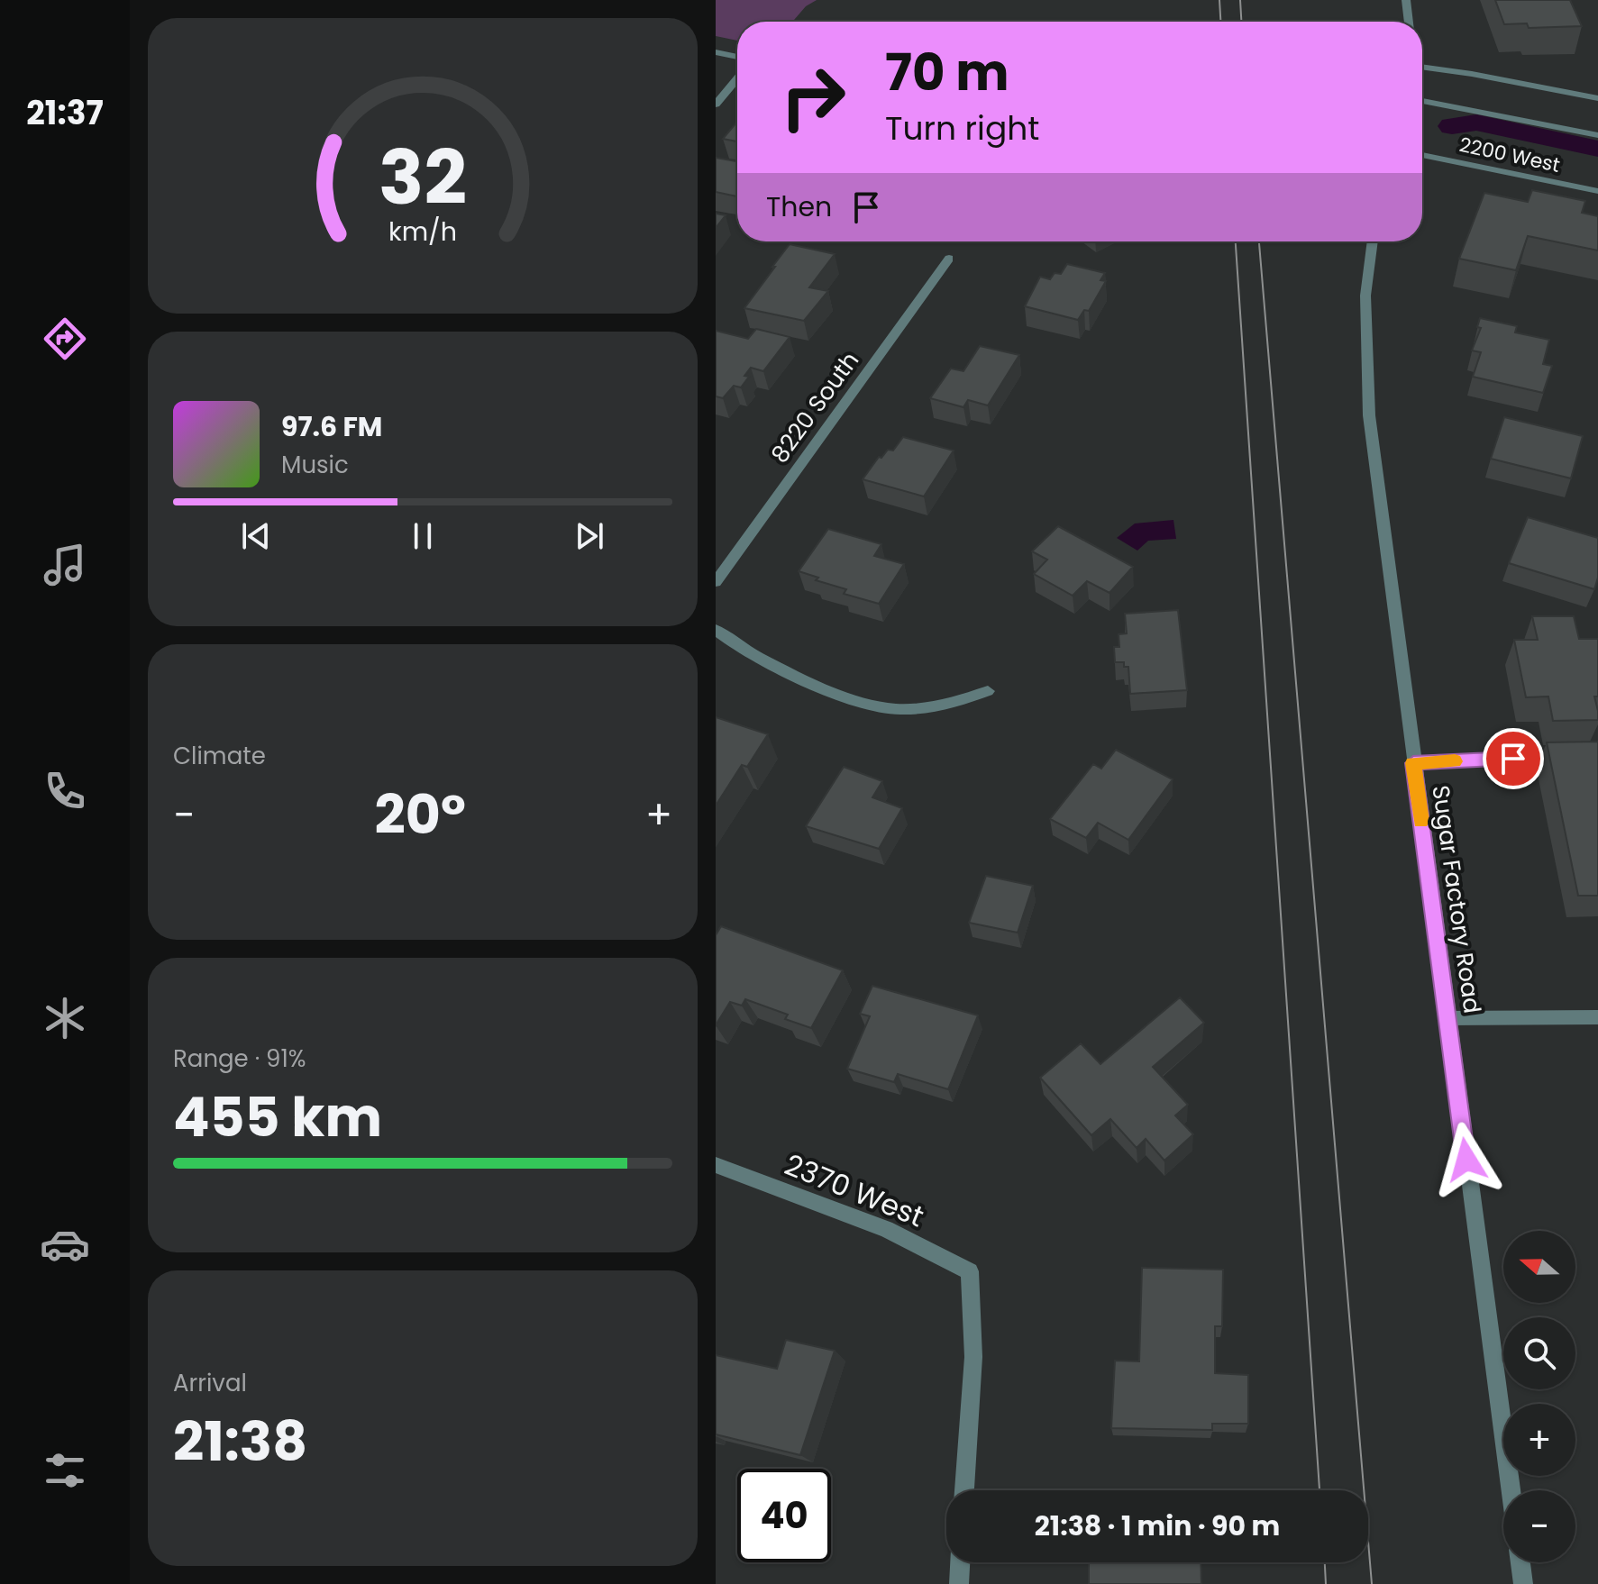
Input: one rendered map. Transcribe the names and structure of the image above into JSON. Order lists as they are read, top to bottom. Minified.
{"streets":{"street":["2200 West","8220 South","Sugar Factory Road","2370 West"]},"north":"left","page":{"tabs":"21:37","turn":["70 m","Turn right"],"then":"Then","song":["97.6 FM","Music"],"tile":["Climate",["Range · 91%","455 km"],["Arrival","21:38"]],"heat":["−","20°","+"],"map_buttons":["+","−"],"limit":"40","trip":"21:38 · 1 min · 90 m","gauge":["32","km/h"]}}
